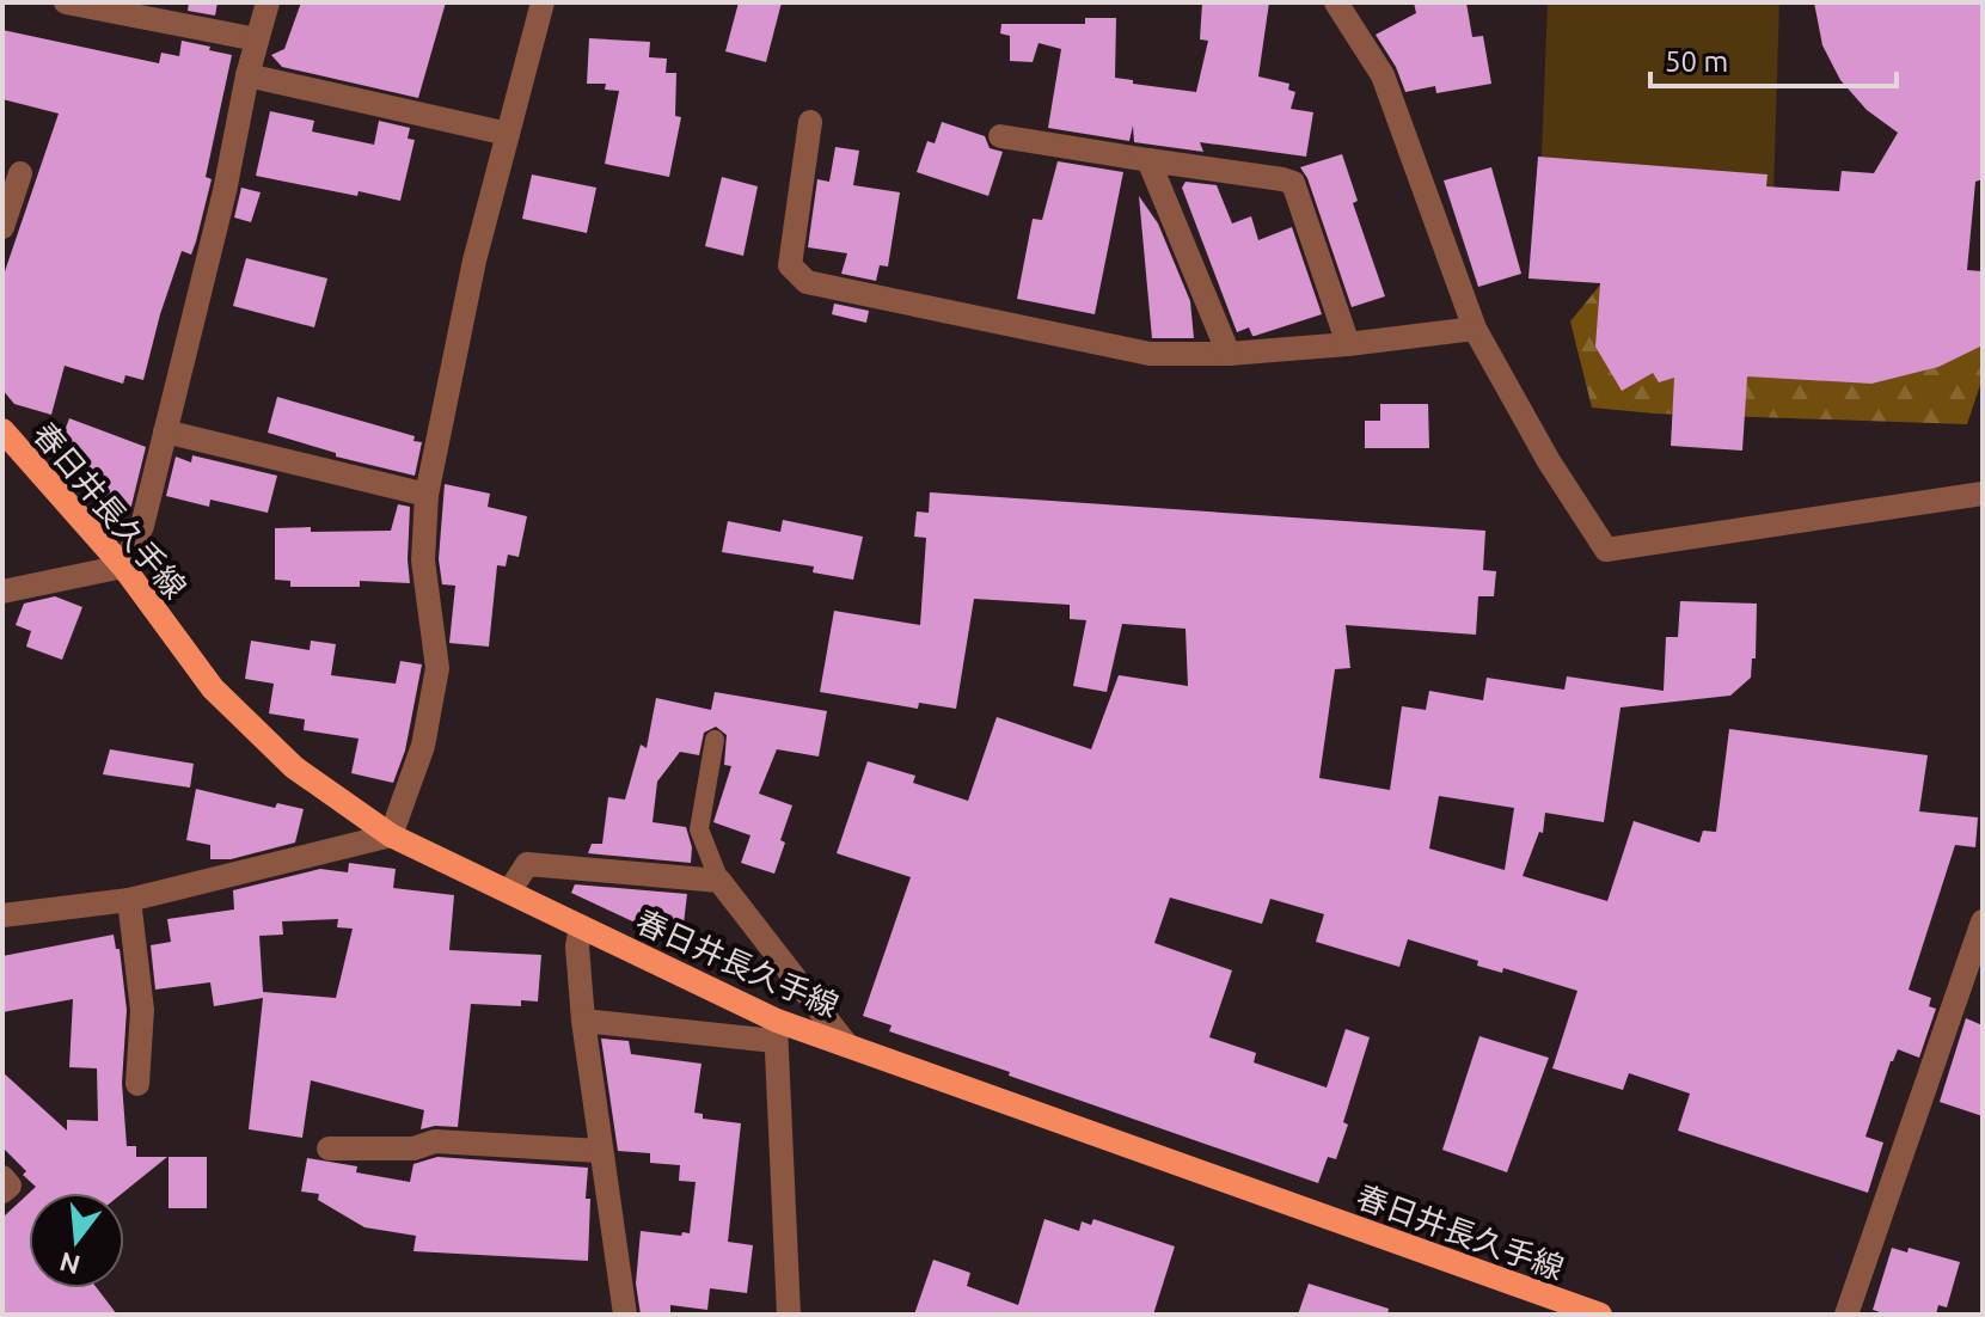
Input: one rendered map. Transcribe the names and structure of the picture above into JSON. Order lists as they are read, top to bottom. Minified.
{"streets":{"main road":["春日井長久手線"]},"scale_bar":"50 m","north":"bottom"}
